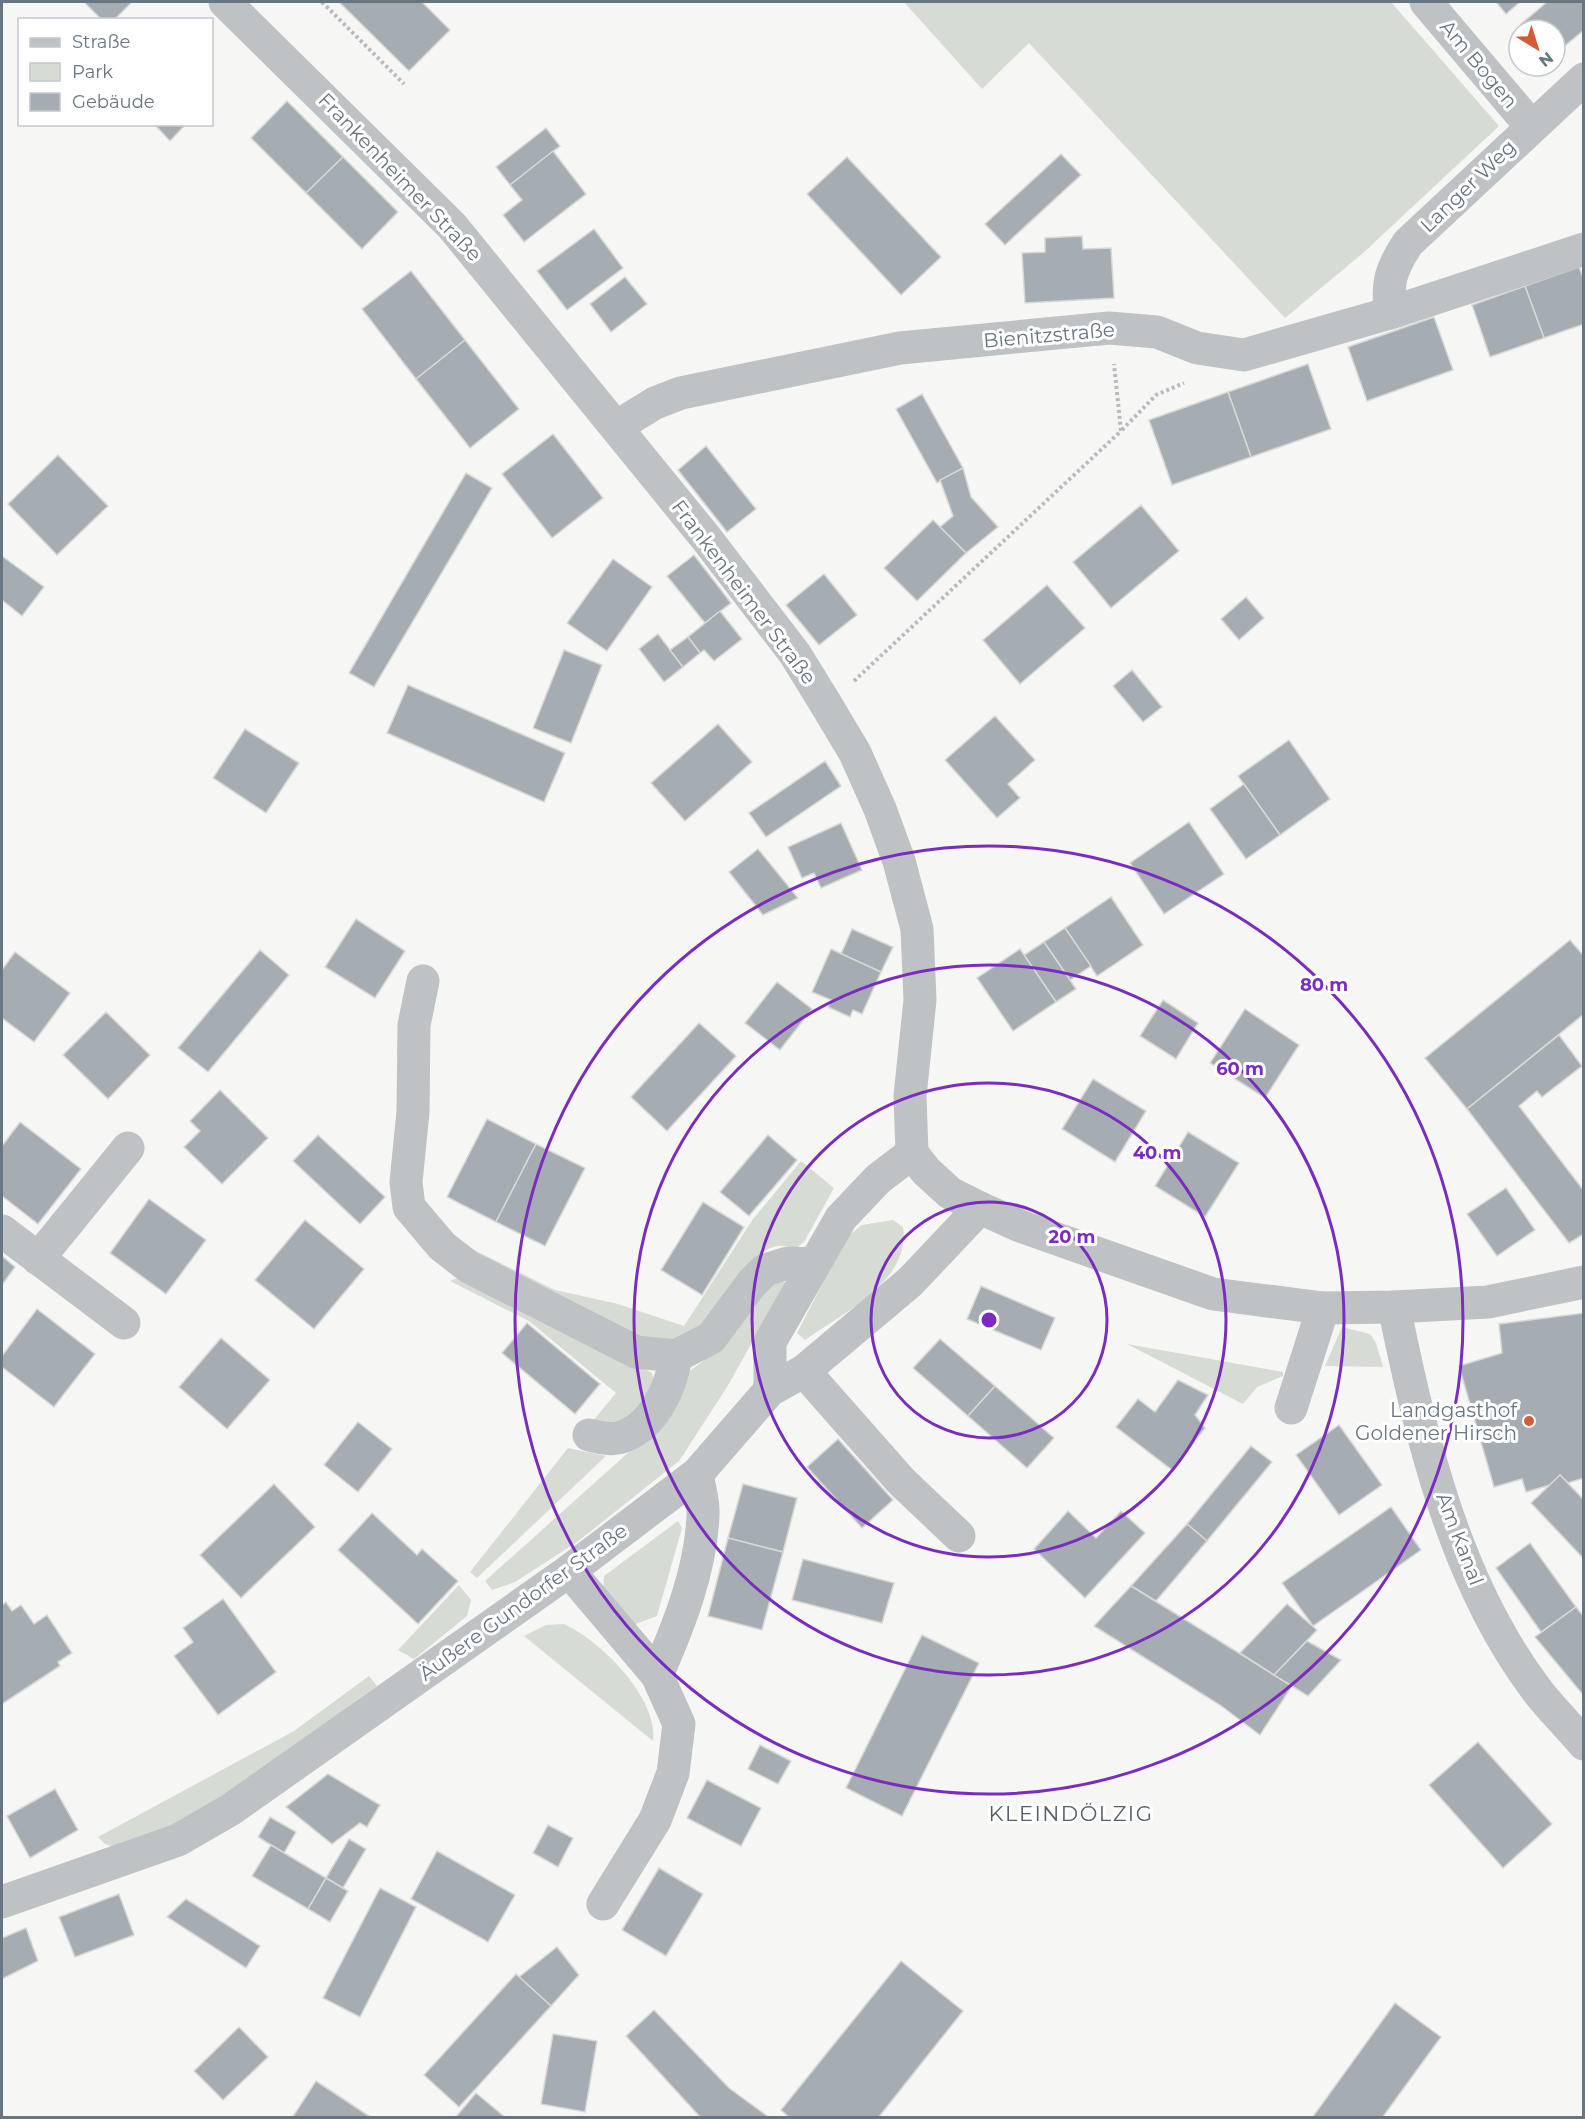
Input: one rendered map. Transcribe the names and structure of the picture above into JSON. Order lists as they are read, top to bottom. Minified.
{"streets":{"street":["Am Bogen","Frankenheimer Straße","Langer Weg","Bienitzstraße","Am Kanal","Äußere Gundorfer Straße"]},"crossings":[["Am Bogen","Langer Weg"],["Frankenheimer Straße","Bienitzstraße"],["Langer Weg","Bienitzstraße"]],"districts":["KLEINDÖLZIG"],"places":["Landgasthof Goldener Hirsch"],"legend":["Straße","Park","Gebäude"],"north":"bottom right","rings":["80 m","60 m","40 m","20 m"]}
